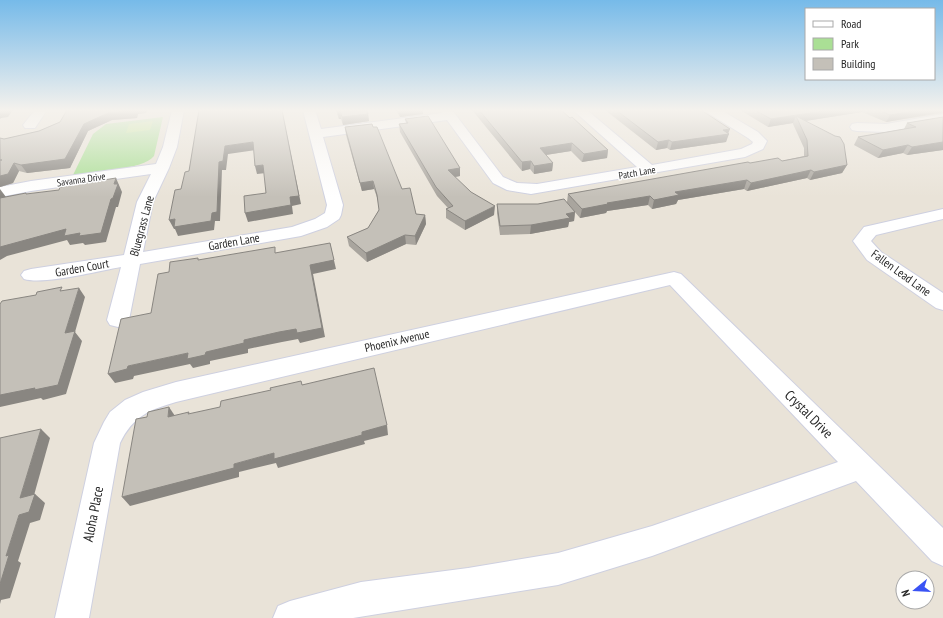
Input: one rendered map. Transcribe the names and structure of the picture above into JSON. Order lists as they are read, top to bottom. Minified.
{"streets":{"street":["Patch Lane","Savanna Drive","Bluegrass Lane","Garden Lane","Garden Court","Fallen Lead Lane","Phoenix Avenue","Crystal Drive","Aloha Place"]},"crossings":[["Savanna Drive","Bluegrass Lane"],["Bluegrass Lane","Garden Lane"],["Bluegrass Lane","Garden Court"],["Garden Lane","Garden Court"],["Phoenix Avenue","Crystal Drive"],["Phoenix Avenue","Aloha Place"]],"legend":["Road","Park","Building"],"north":"left"}
